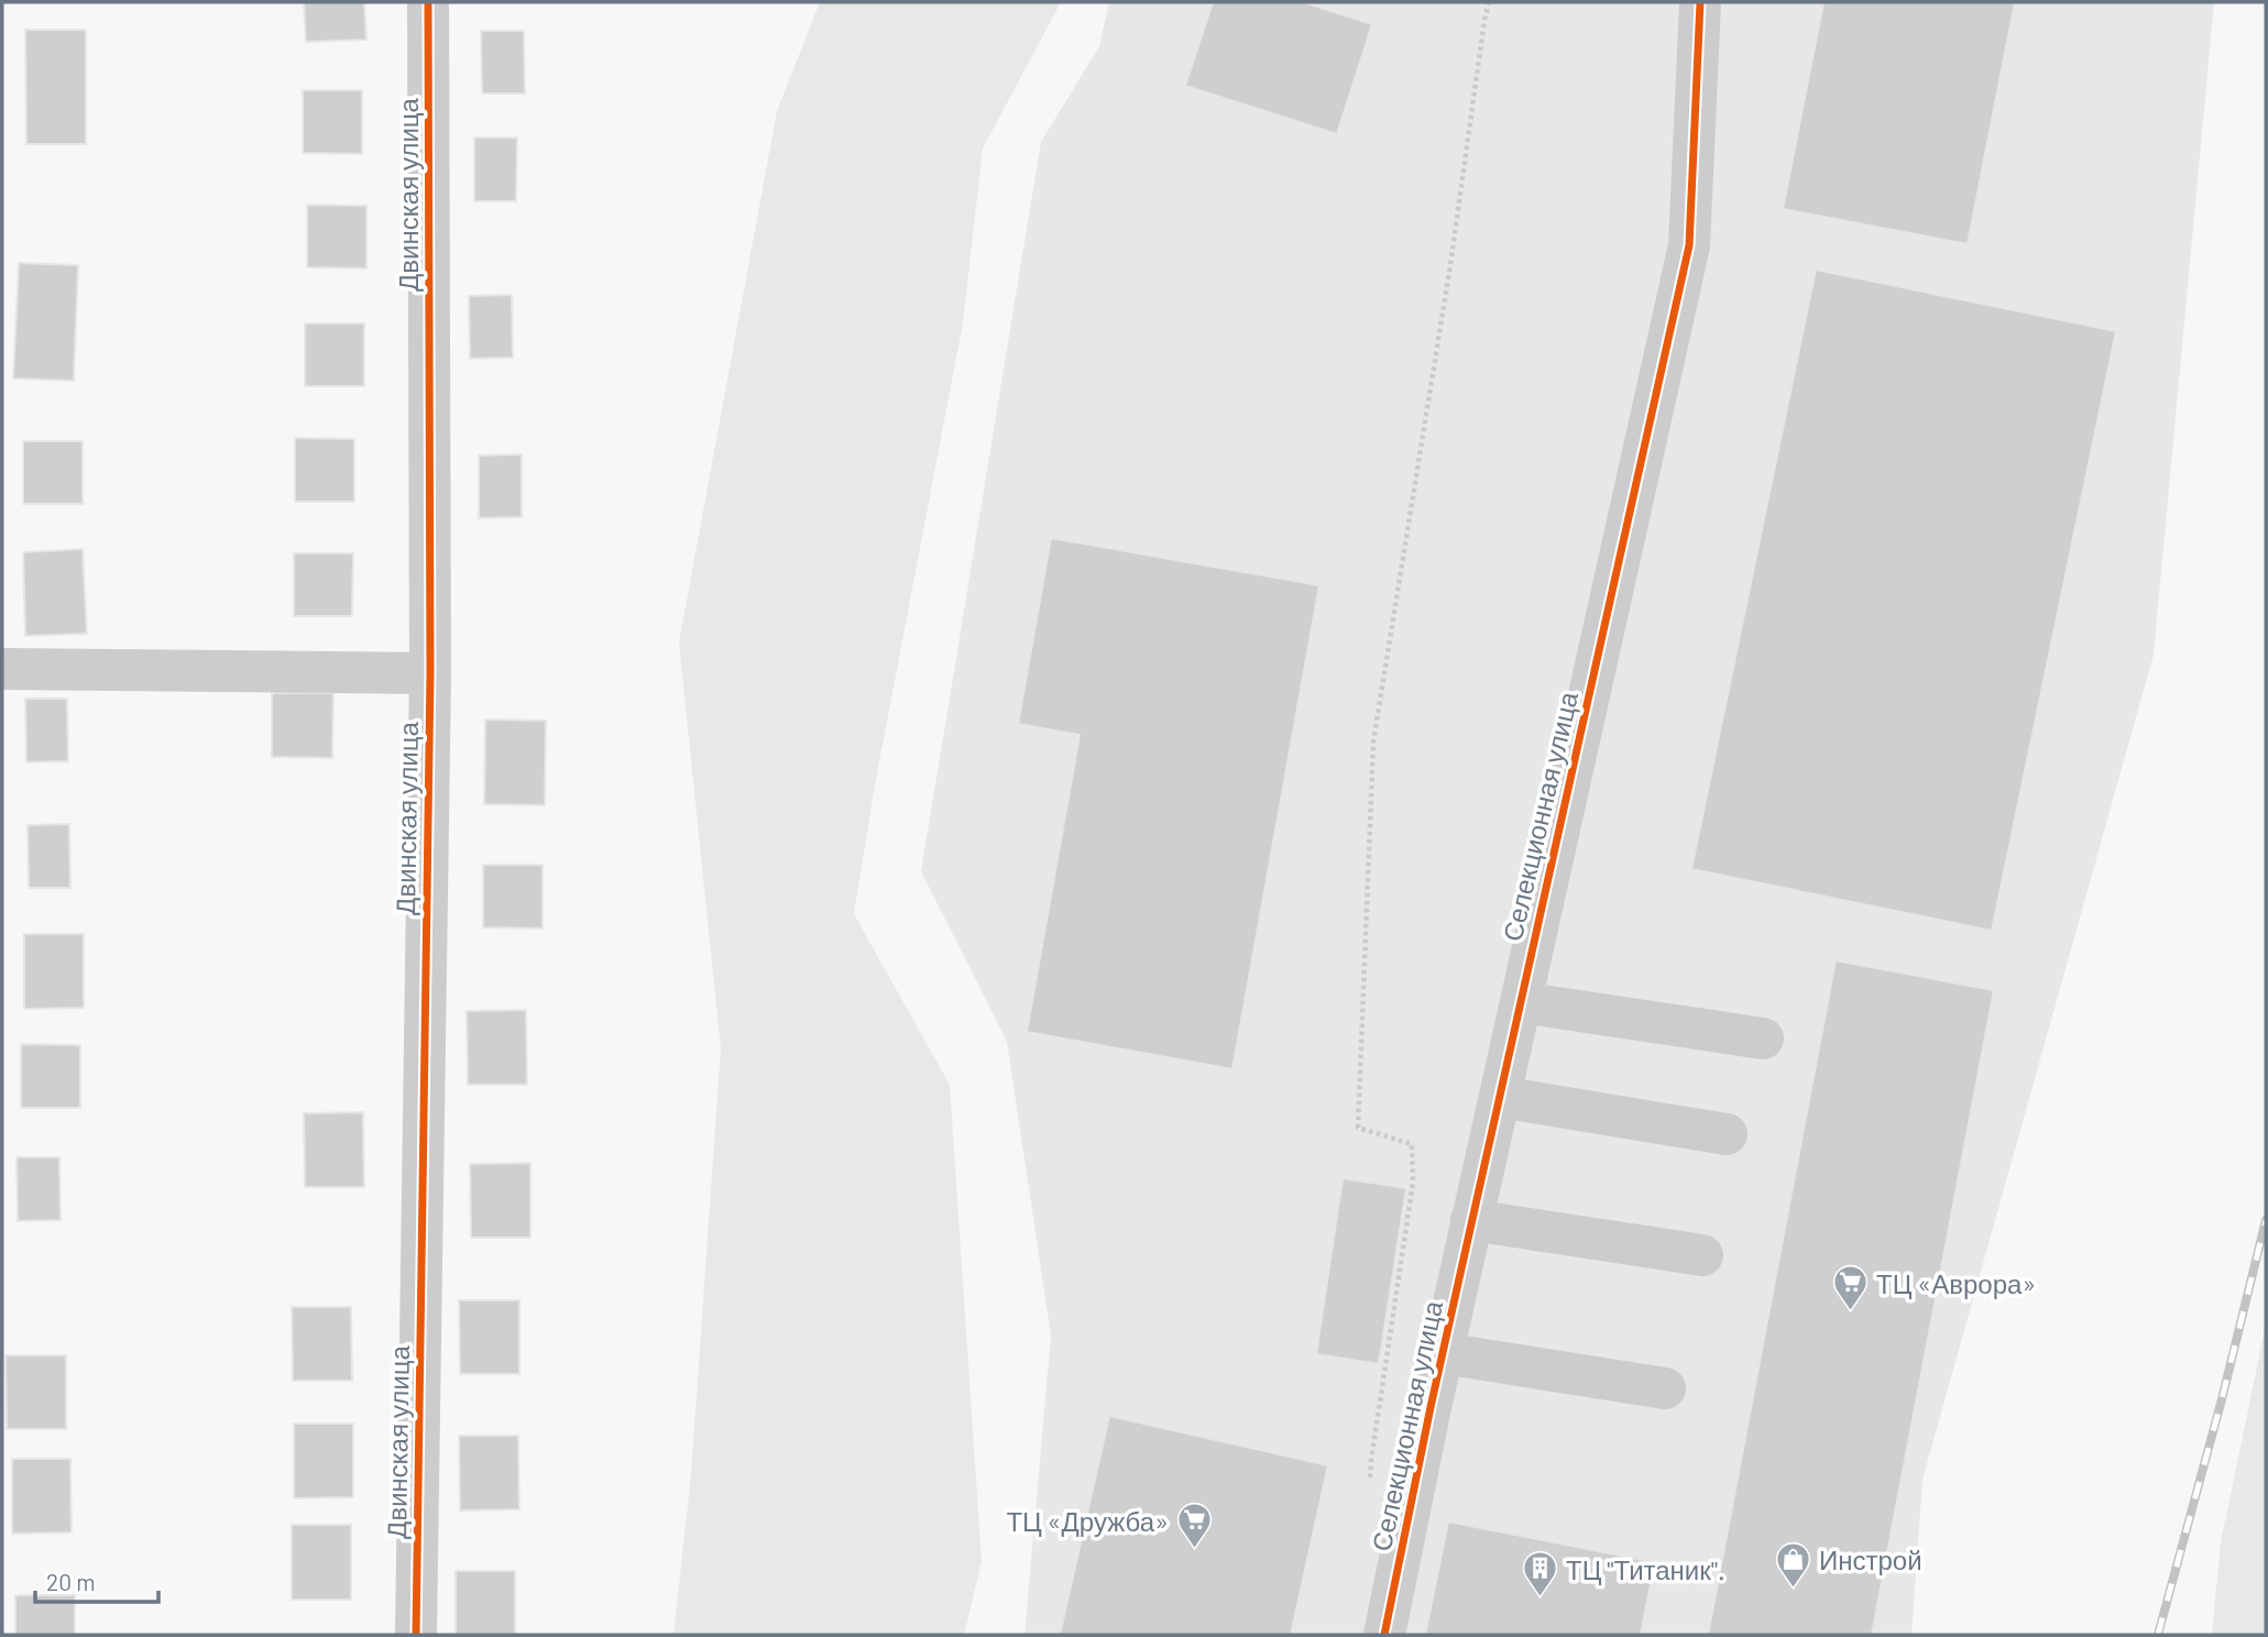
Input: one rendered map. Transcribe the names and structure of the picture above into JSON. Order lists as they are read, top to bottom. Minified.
{"streets":{"street":["Двинская улица","Селекционная улица"]},"places":{"supermarket":["ТЦ «Аврора»","ТЦ «Дружба»"],"shop":["Инстрой"],"building":["ТЦ \"Титаник\"."]},"scale_bar":"20 m"}
